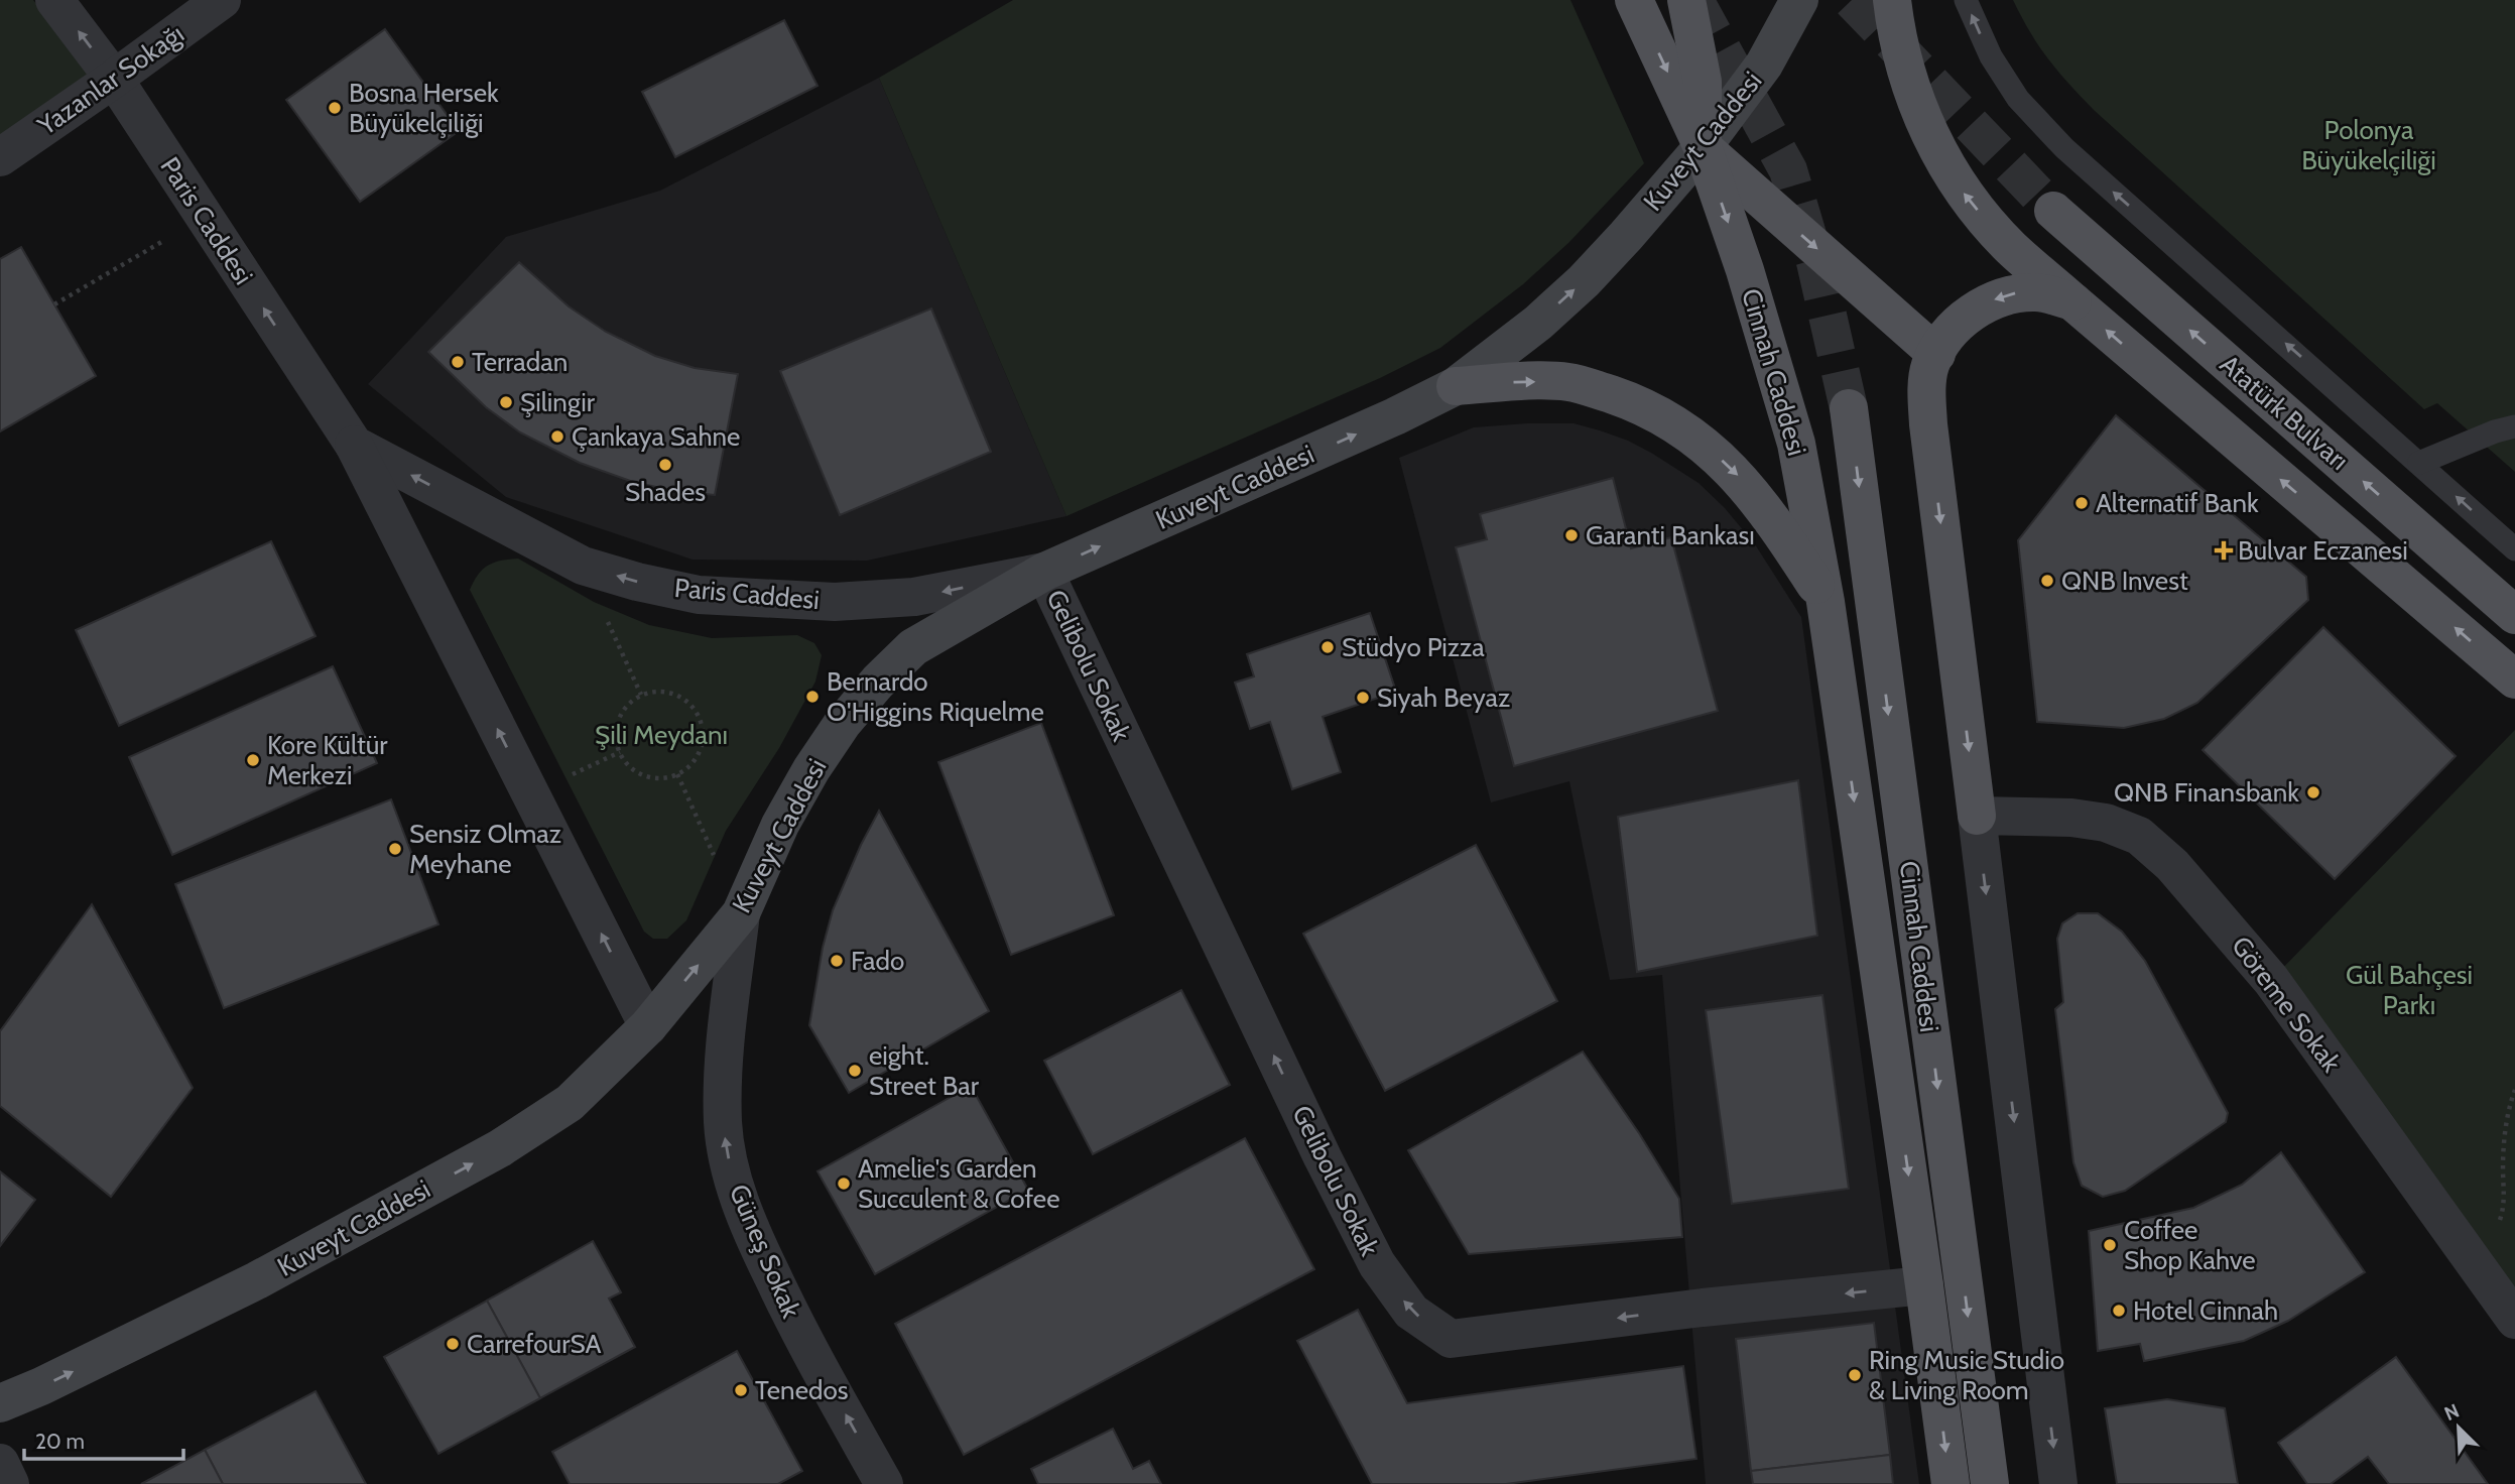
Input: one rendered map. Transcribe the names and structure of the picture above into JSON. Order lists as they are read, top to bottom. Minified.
{"streets":{"main road":["Kuveyt Caddesi","Cinnah Caddesi","Atatürk Bulvarı"],"street":["Yazanlar Sokağı","Paris Caddesi","Gelibolu Sokak","Göreme Sokak","Güneş Sokak"]},"crossings":[["Yazanlar Sokağı","Paris Caddesi"],["Kuveyt Caddesi","Paris Caddesi"],["Kuveyt Caddesi","Cinnah Caddesi"],["Kuveyt Caddesi","Gelibolu Sokak"],["Kuveyt Caddesi","Güneş Sokak"],["Paris Caddesi","Gelibolu Sokak"],["Cinnah Caddesi","Gelibolu Sokak"]],"one_way":["Kuveyt Caddesi","Paris Caddesi","Cinnah Caddesi","Atatürk Bulvarı","Gelibolu Sokak","Güneş Sokak"],"parks":["Polonya Büyükelçiliği","Şili Meydanı","Gül Bahçesi Parkı"],"places":{"other":["Bosna Hersek Büyükelçiliği","Terradan","Şilingir","Çankaya Sahne","Shades","Alternatif Bank","Garanti Bankası","QNB Invest","Stüdyo Pizza","Bernardo O'Higgins Riquelme","Siyah Beyaz","Kore Kültür Merkezi","QNB Finansbank","Sensiz Olmaz Meyhane","Fado","eight. Street Bar","Amelie's Garden Succulent & Cofee","Coffee Shop Kahve","Hotel Cinnah","CarrefourSA","Ring Music Studio & Living Room","Tenedos"],"health":["Bulvar Eczanesi"]},"scale_bar":"20 m","north":"top left"}
